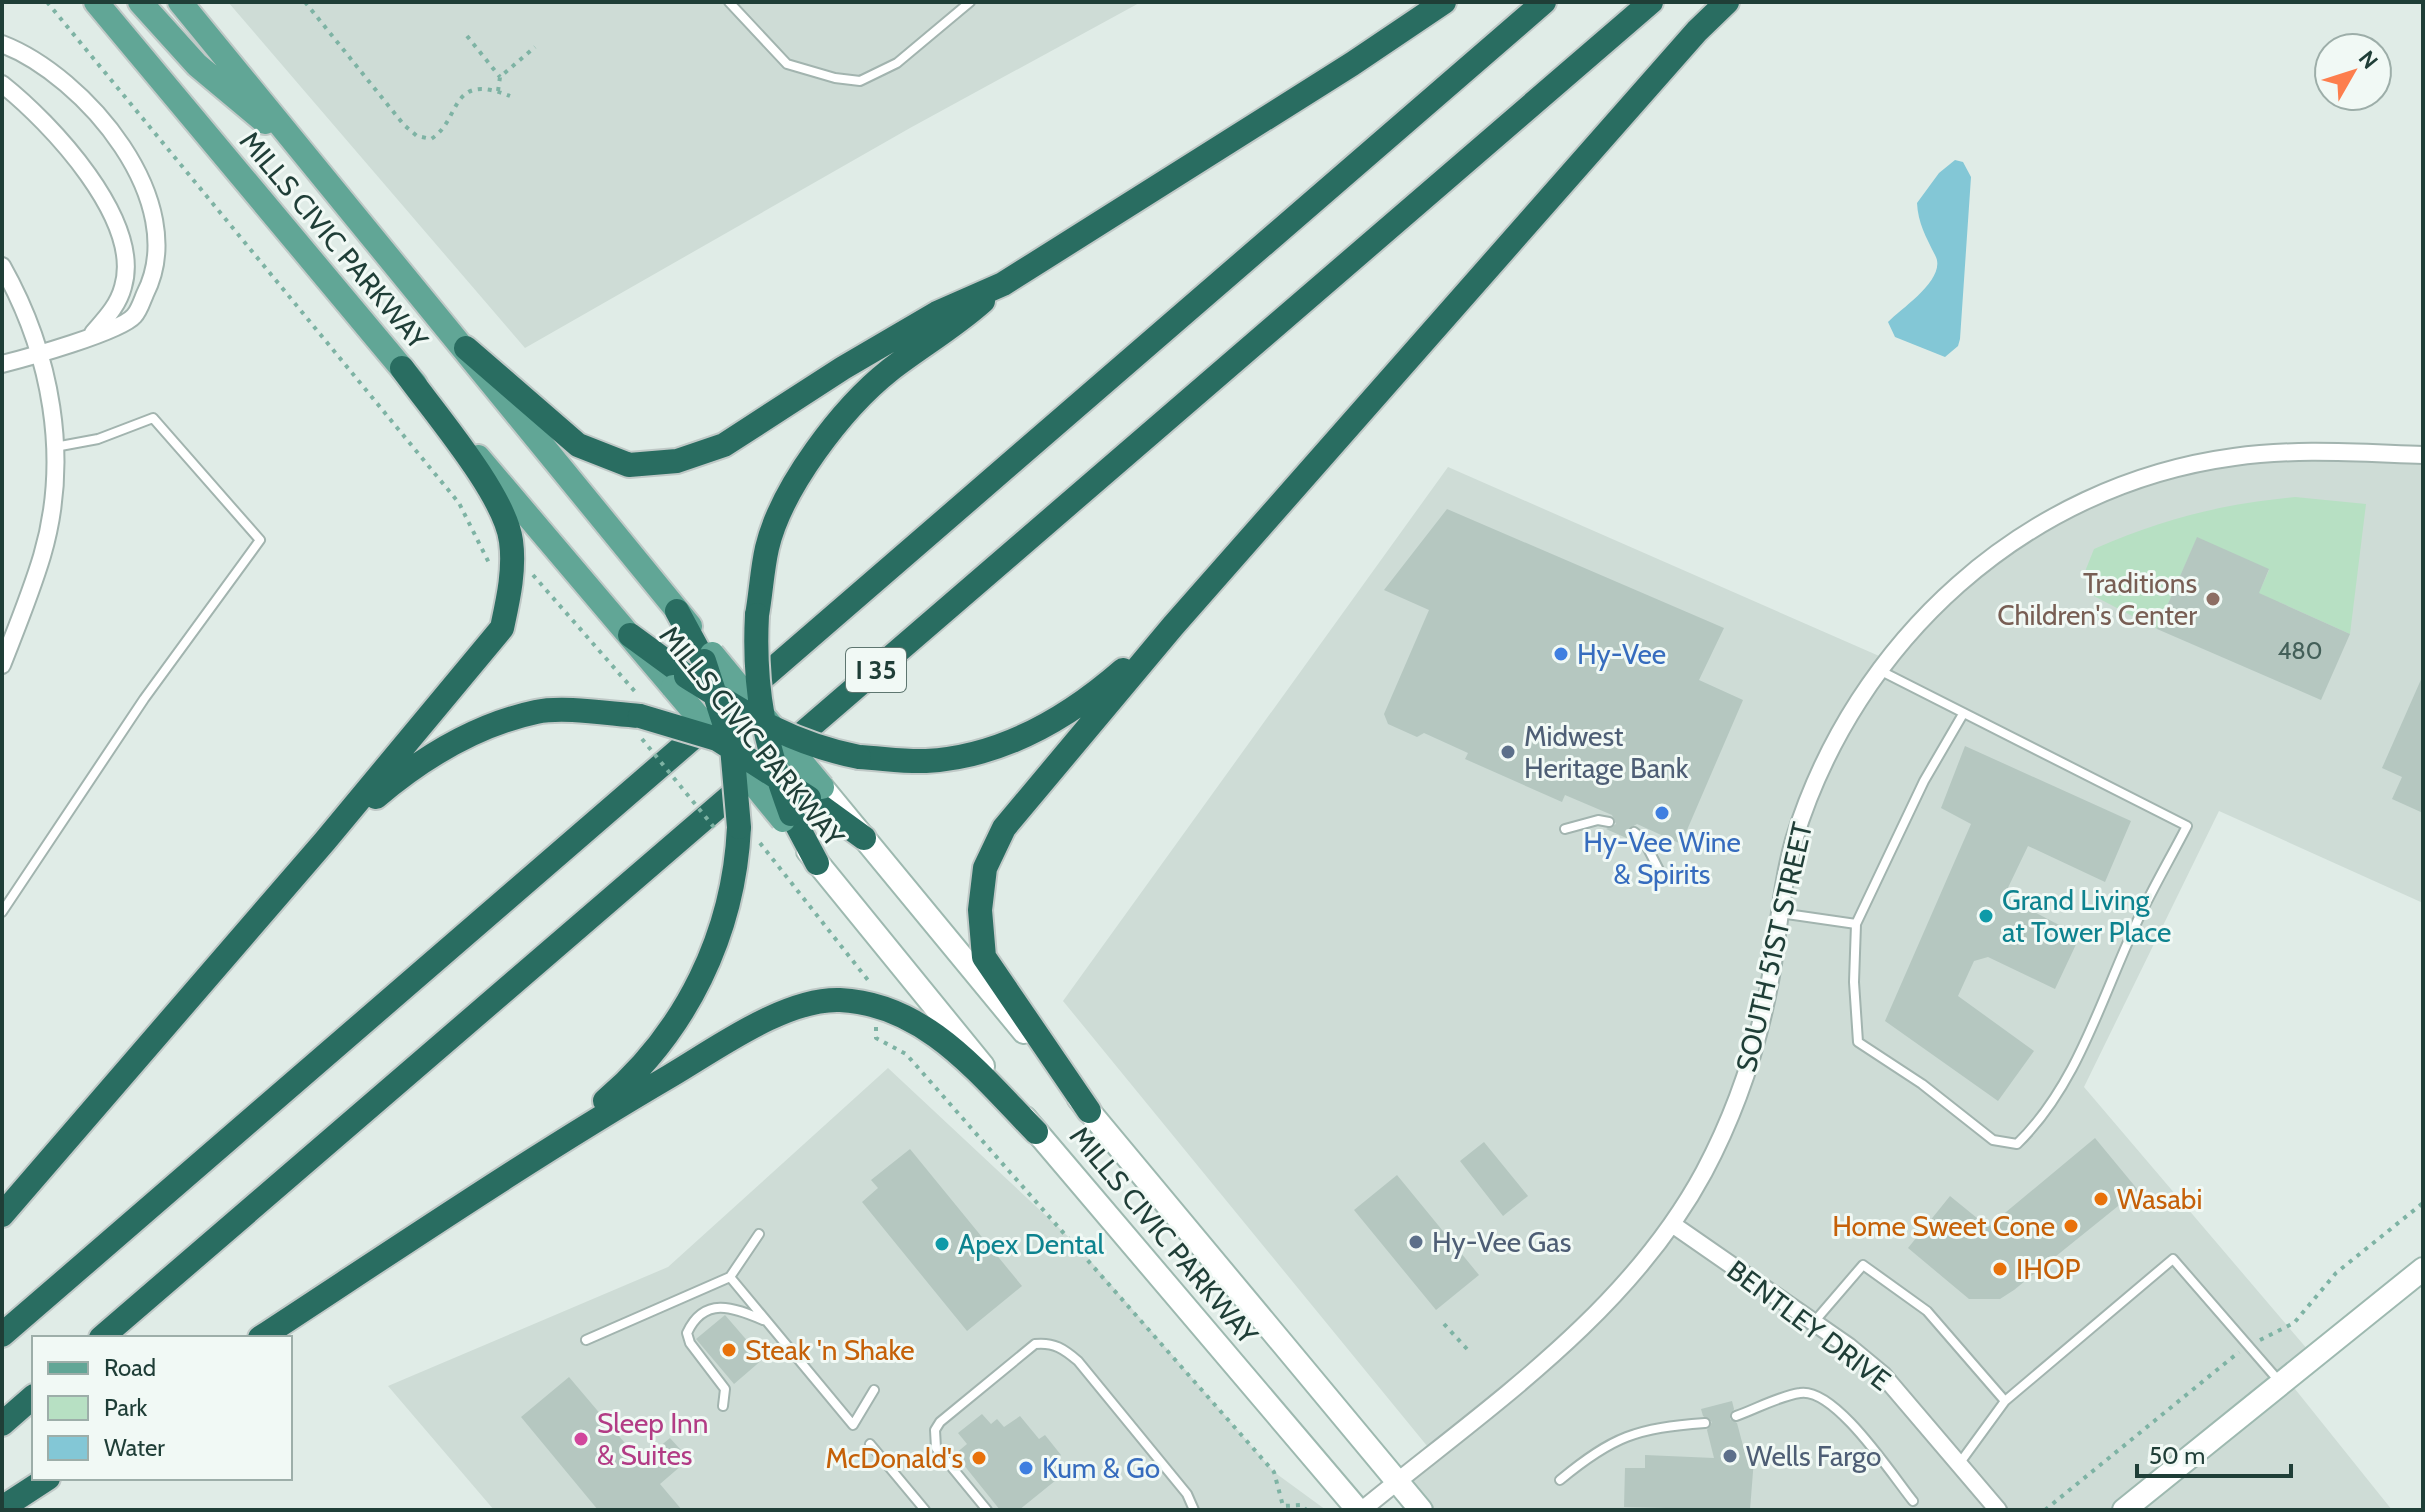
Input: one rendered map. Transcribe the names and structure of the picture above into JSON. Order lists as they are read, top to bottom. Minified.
{"streets":{"highway":["I 35"],"main road":["MILLS CIVIC PARKWAY"],"street":["SOUTH 51ST STREET","BENTLEY DRIVE"]},"crossings":[["MILLS CIVIC PARKWAY","SOUTH 51ST STREET"],["SOUTH 51ST STREET","BENTLEY DRIVE"]],"places":["Traditions Children's Center","Hy-Vee","Midwest Heritage Bank","Hy-Vee Wine & Spirits","Grand Living at Tower Place","Wasabi","Home Sweet Cone","Hy-Vee Gas","Apex Dental","IHOP","Steak 'n Shake","Sleep Inn & Suites","Wells Fargo","McDonald's","Kum & Go"],"house_numbers":["480"],"legend":["Road","Park","Water"],"scale_bar":"50 m","north":"top right"}
